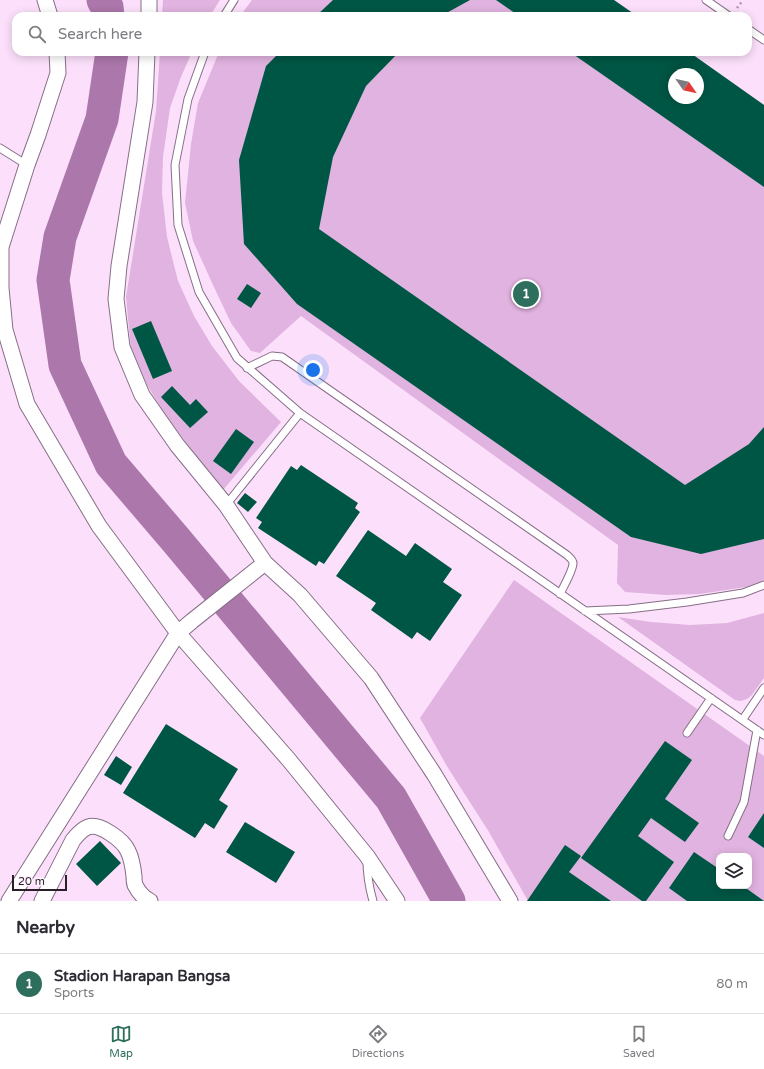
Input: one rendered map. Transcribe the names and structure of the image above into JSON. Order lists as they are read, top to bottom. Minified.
{"scale_bar":"20 m","north":"bottom right","page":{"search":"Search here","pins":"1","scale":"20 m","heading":"Nearby","list":[{"mark":"1","name":"Stadion Harapan Bangsa","note":"Sports","value":"80 m"}],"nav":["Map","Directions","Saved"]}}
